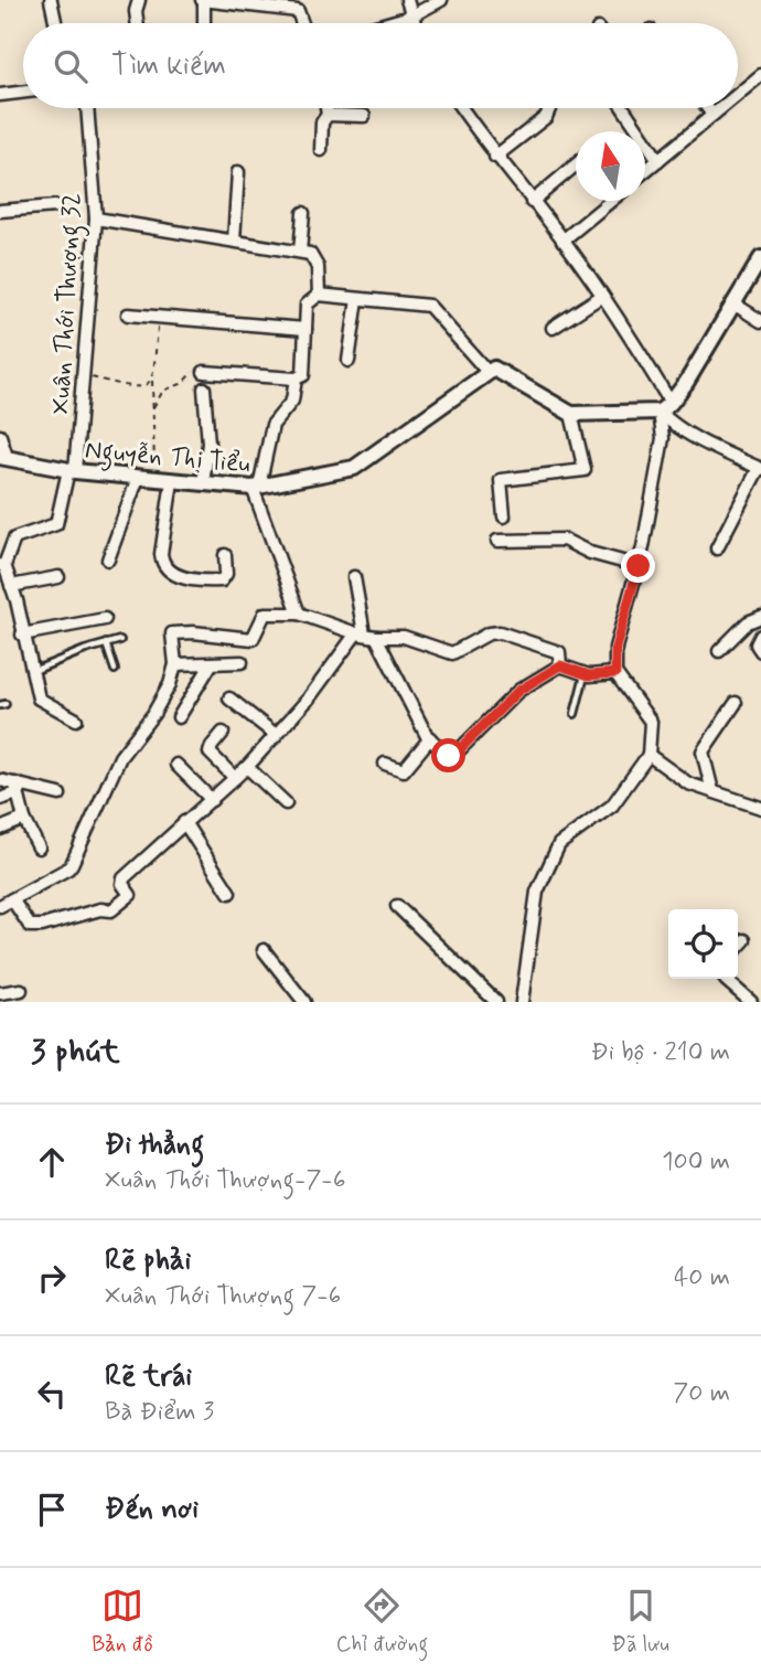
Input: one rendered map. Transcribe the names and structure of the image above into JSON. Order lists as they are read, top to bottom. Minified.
{"streets":{"street":["Xuân Thới Thượng 32","Nguyễn Thị Tiểu"]},"crossings":[["Xuân Thới Thượng 32","Nguyễn Thị Tiểu"]],"north":"top","page":{"search":"Tìm kiếm","heading":["3 phút","Đi bộ · 210 m"],"list":[["Đi thẳng","Xuân Thới Thượng-7-6","100 m"],["Rẽ phải","Xuân Thới Thượng 7-6","40 m"],["Rẽ trái","Bà Điểm 3","70 m"],"Đến nơi"],"nav":["Bản đồ","Chỉ đường","Đã lưu"]}}
